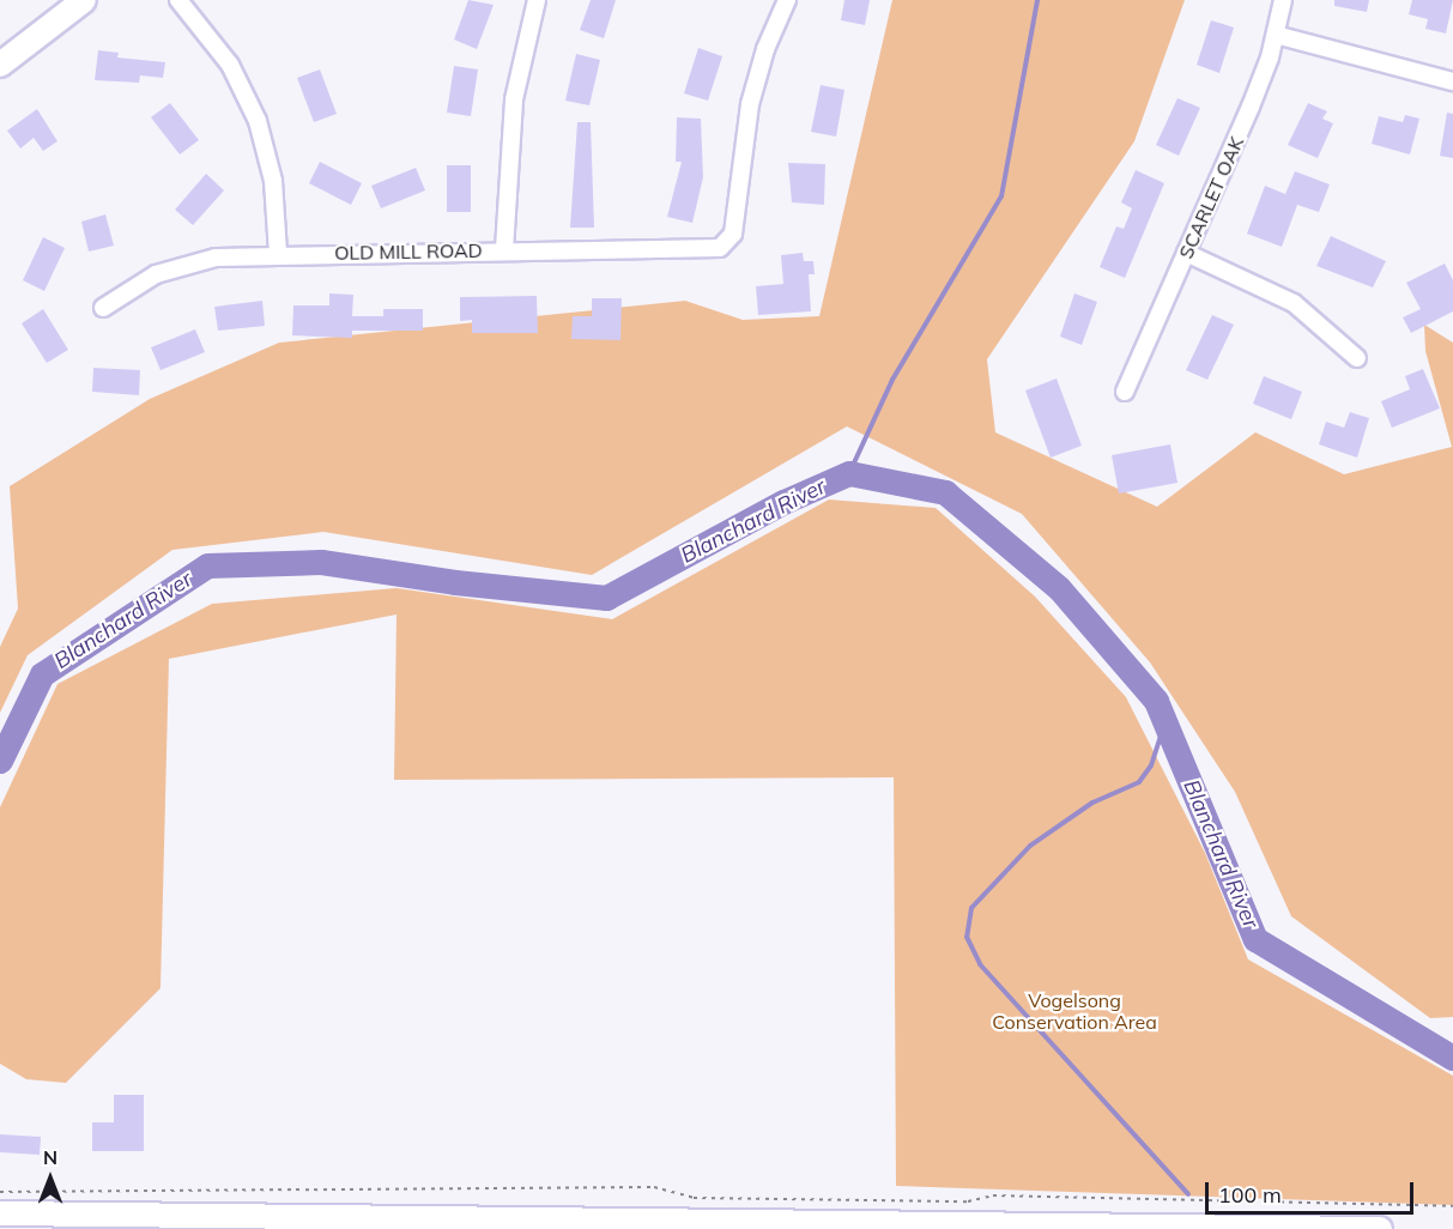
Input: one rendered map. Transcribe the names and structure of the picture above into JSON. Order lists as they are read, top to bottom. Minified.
{"streets":{"street":["SCARLET OAK","OLD MILL ROAD"]},"water":["Blanchard River"],"parks":["Vogelsong Conservation Area"],"scale_bar":"100 m","north":"top"}
